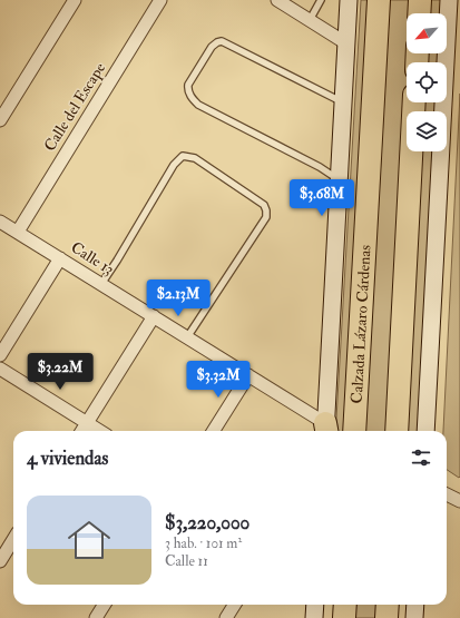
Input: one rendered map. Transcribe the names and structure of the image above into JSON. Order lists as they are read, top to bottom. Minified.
{"streets":{"highway":["Calzada Lázaro Cárdenas"],"street":["Calle del Escape","Calle 13"]},"crossings":[["Calle del Escape","Calle 13"],["Calle 13","Calzada Lázaro Cárdenas"]],"north":"bottom left","page":{"price":["$3.68M","$2.13M","$3.22M","$3.32M"],"heading":"4 viviendas","list":[{"name":"$3,220,000","note":"3 hab. · 101 m² · Calle 11"}]}}
